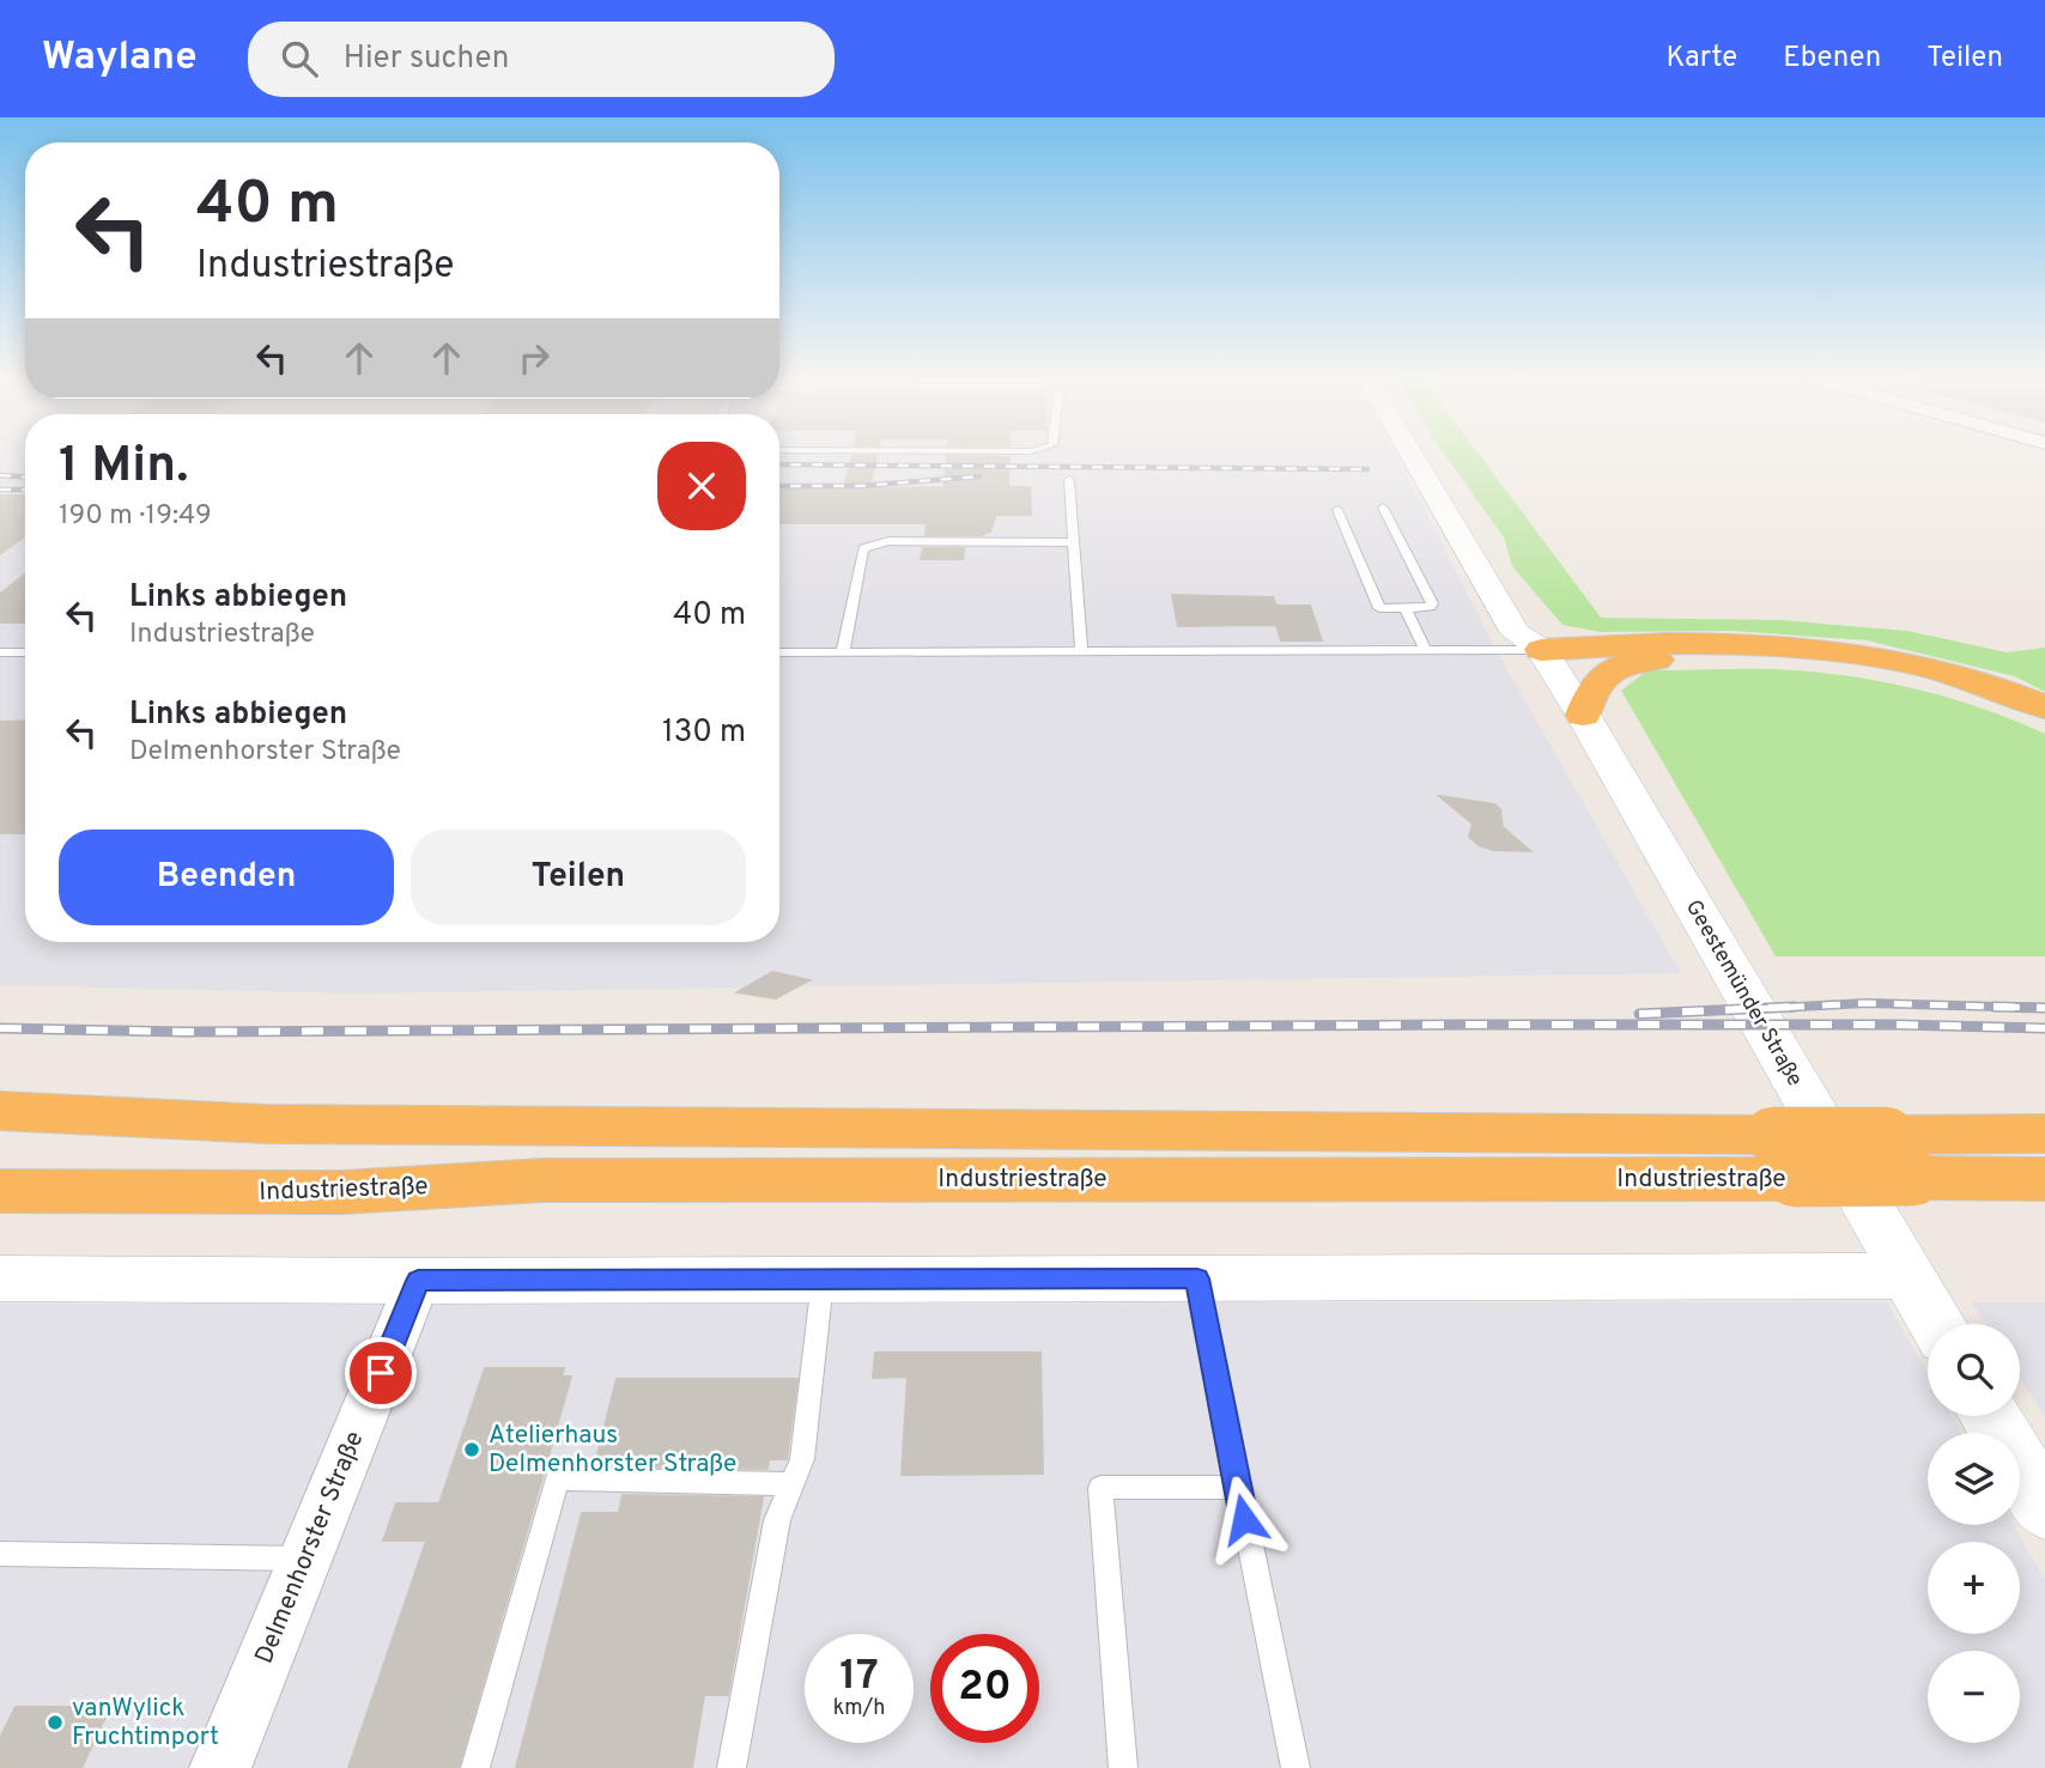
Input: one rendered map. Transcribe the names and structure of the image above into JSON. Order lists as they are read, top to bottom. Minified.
{"streets":{"highway":["Industriestraße"],"street":["Geestemünder Straße","Delmenhorster Straße"]},"places":["Atelierhaus Delmenhorster Straße","vanWylick Fruchtimport"],"page":{"header":"Waylane","search":"Hier suchen","nav":["Karte","Ebenen","Teilen"],"turn":["40 m","Industriestraße"],"heading":["1 Min.","190 m · 19:49"],"list":[{"name":"Links abbiegen","note":"Industriestraße","value":"40 m"},{"name":"Links abbiegen","note":"Delmenhorster Straße","value":"130 m"}],"buttons":["Beenden","Teilen"],"map_buttons":["+","−"],"speed":"17 km/h","limit":"20"}}
